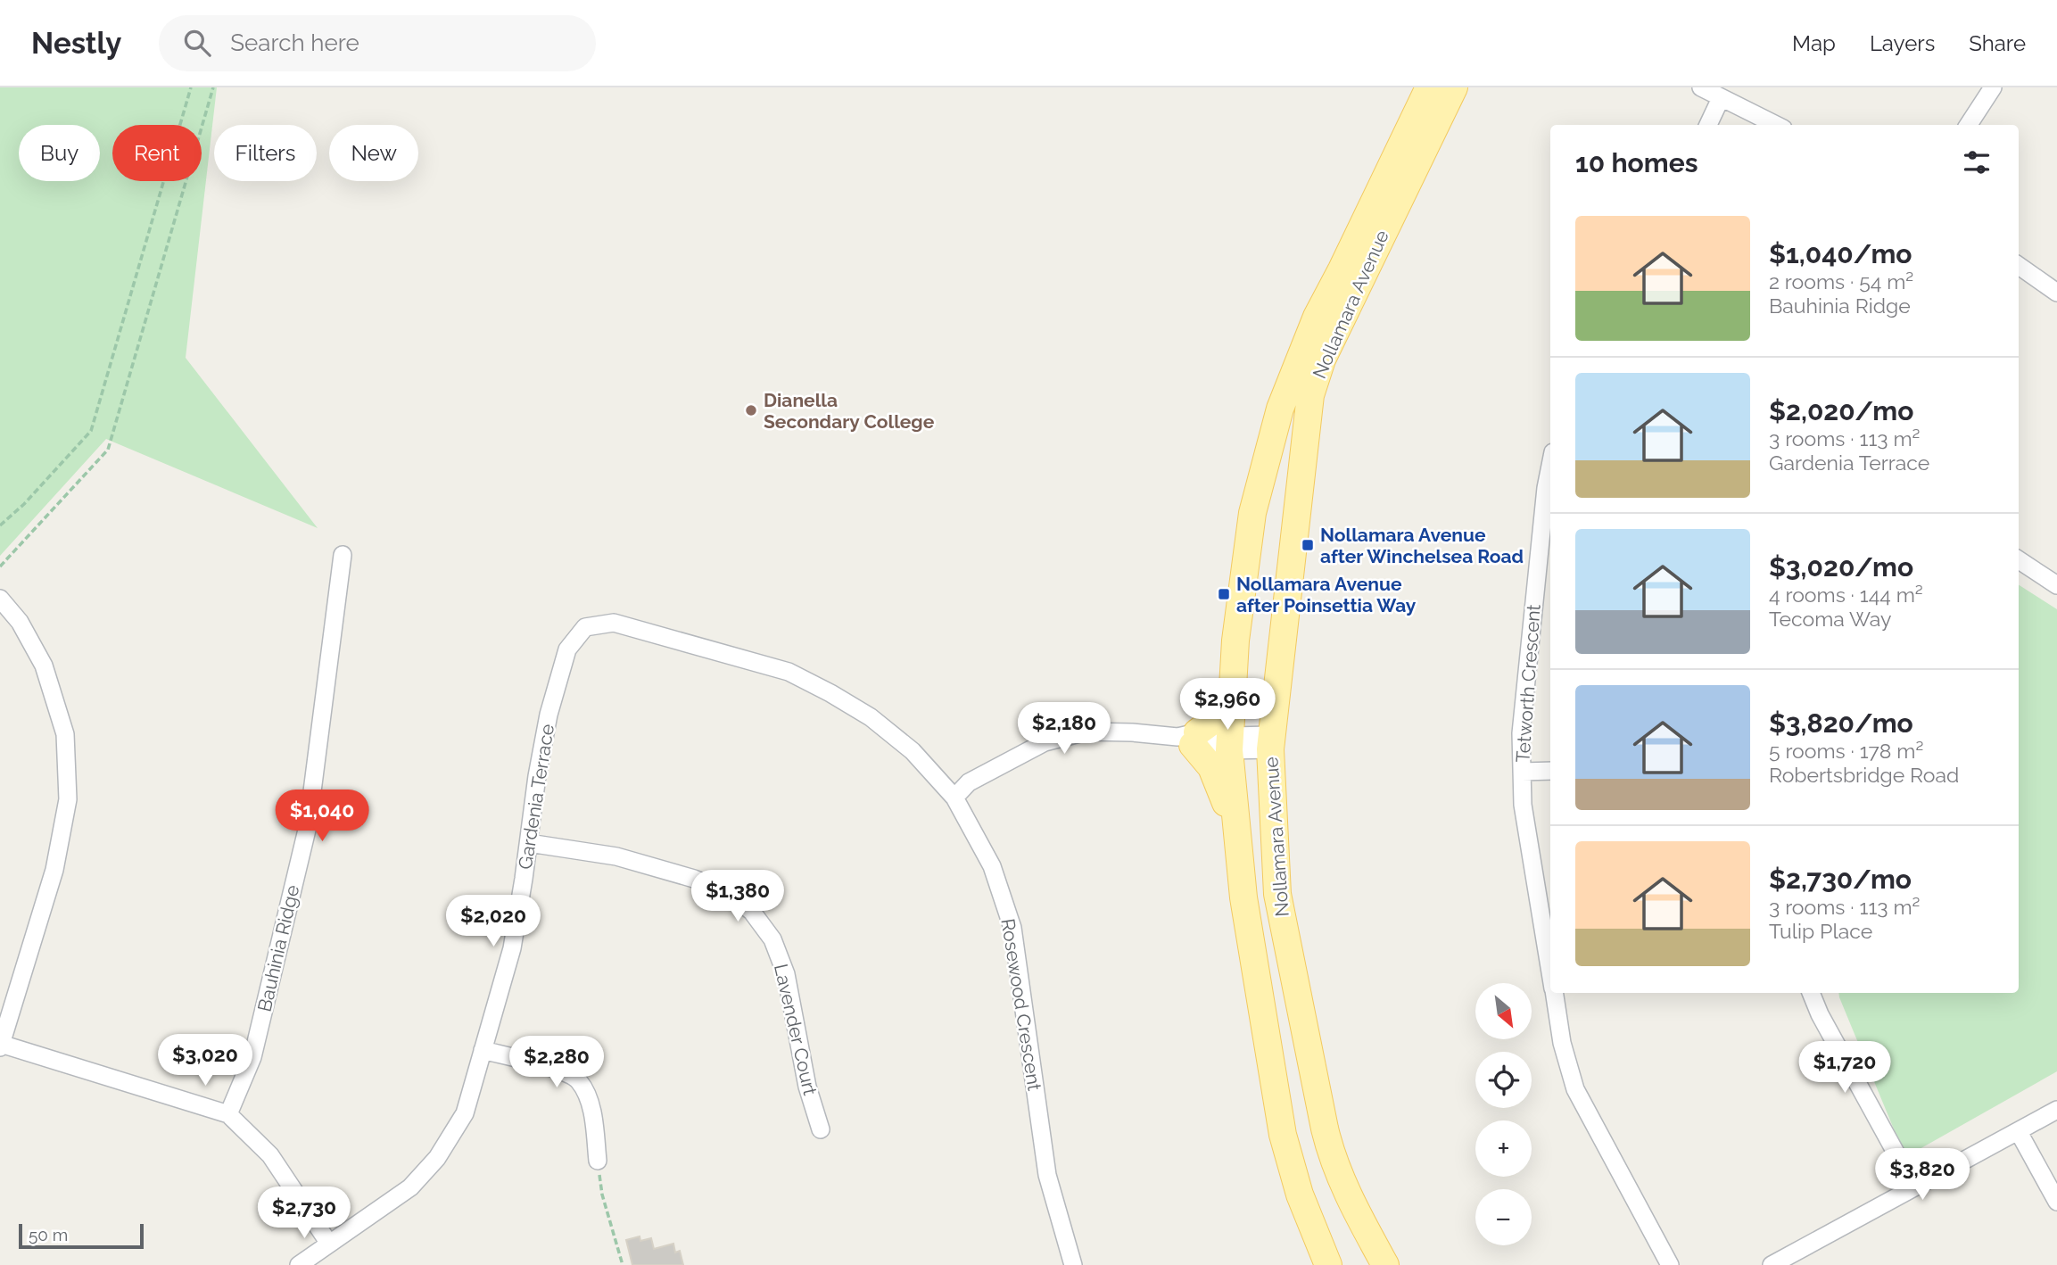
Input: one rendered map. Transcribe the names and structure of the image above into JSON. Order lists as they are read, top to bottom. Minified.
{"streets":{"main road":["Nollamara Avenue"],"street":["Tetworth Crescent","Gardenia Terrace","Bauhinia Ridge","Rosewood Crescent","Lavender Court"]},"crossings":[["Gardenia Terrace","Rosewood Crescent"],["Gardenia Terrace","Lavender Court"]],"places":{"other":["Dianella Secondary College"],"transit":["Nollamara Avenue after Winchelsea Road","Nollamara Avenue after Poinsettia Way"]},"scale_bar":"50 m","north":"bottom right","page":{"header":"Nestly","search":"Search here","nav":["Map","Layers","Share"],"chip":["Buy","Rent","Filters","New"],"heading":"10 homes","list":[{"name":"$1,040/mo","note":"2 rooms · 54 m² · Bauhinia Ridge"},{"name":"$2,020/mo","note":"3 rooms · 113 m² · Gardenia Terrace"},{"name":"$3,020/mo","note":"4 rooms · 144 m² · Tecoma Way"},{"name":"$3,820/mo","note":"5 rooms · 178 m² · Robertsbridge Road"},{"name":"$2,730/mo","note":"3 rooms · 113 m² · Tulip Place"}],"price":["$2,960","$2,180","$1,040","$1,380","$2,020","$3,020","$2,280","$1,720","$3,820","$2,730"],"map_buttons":["+","−"],"scale":"50 m"}}
